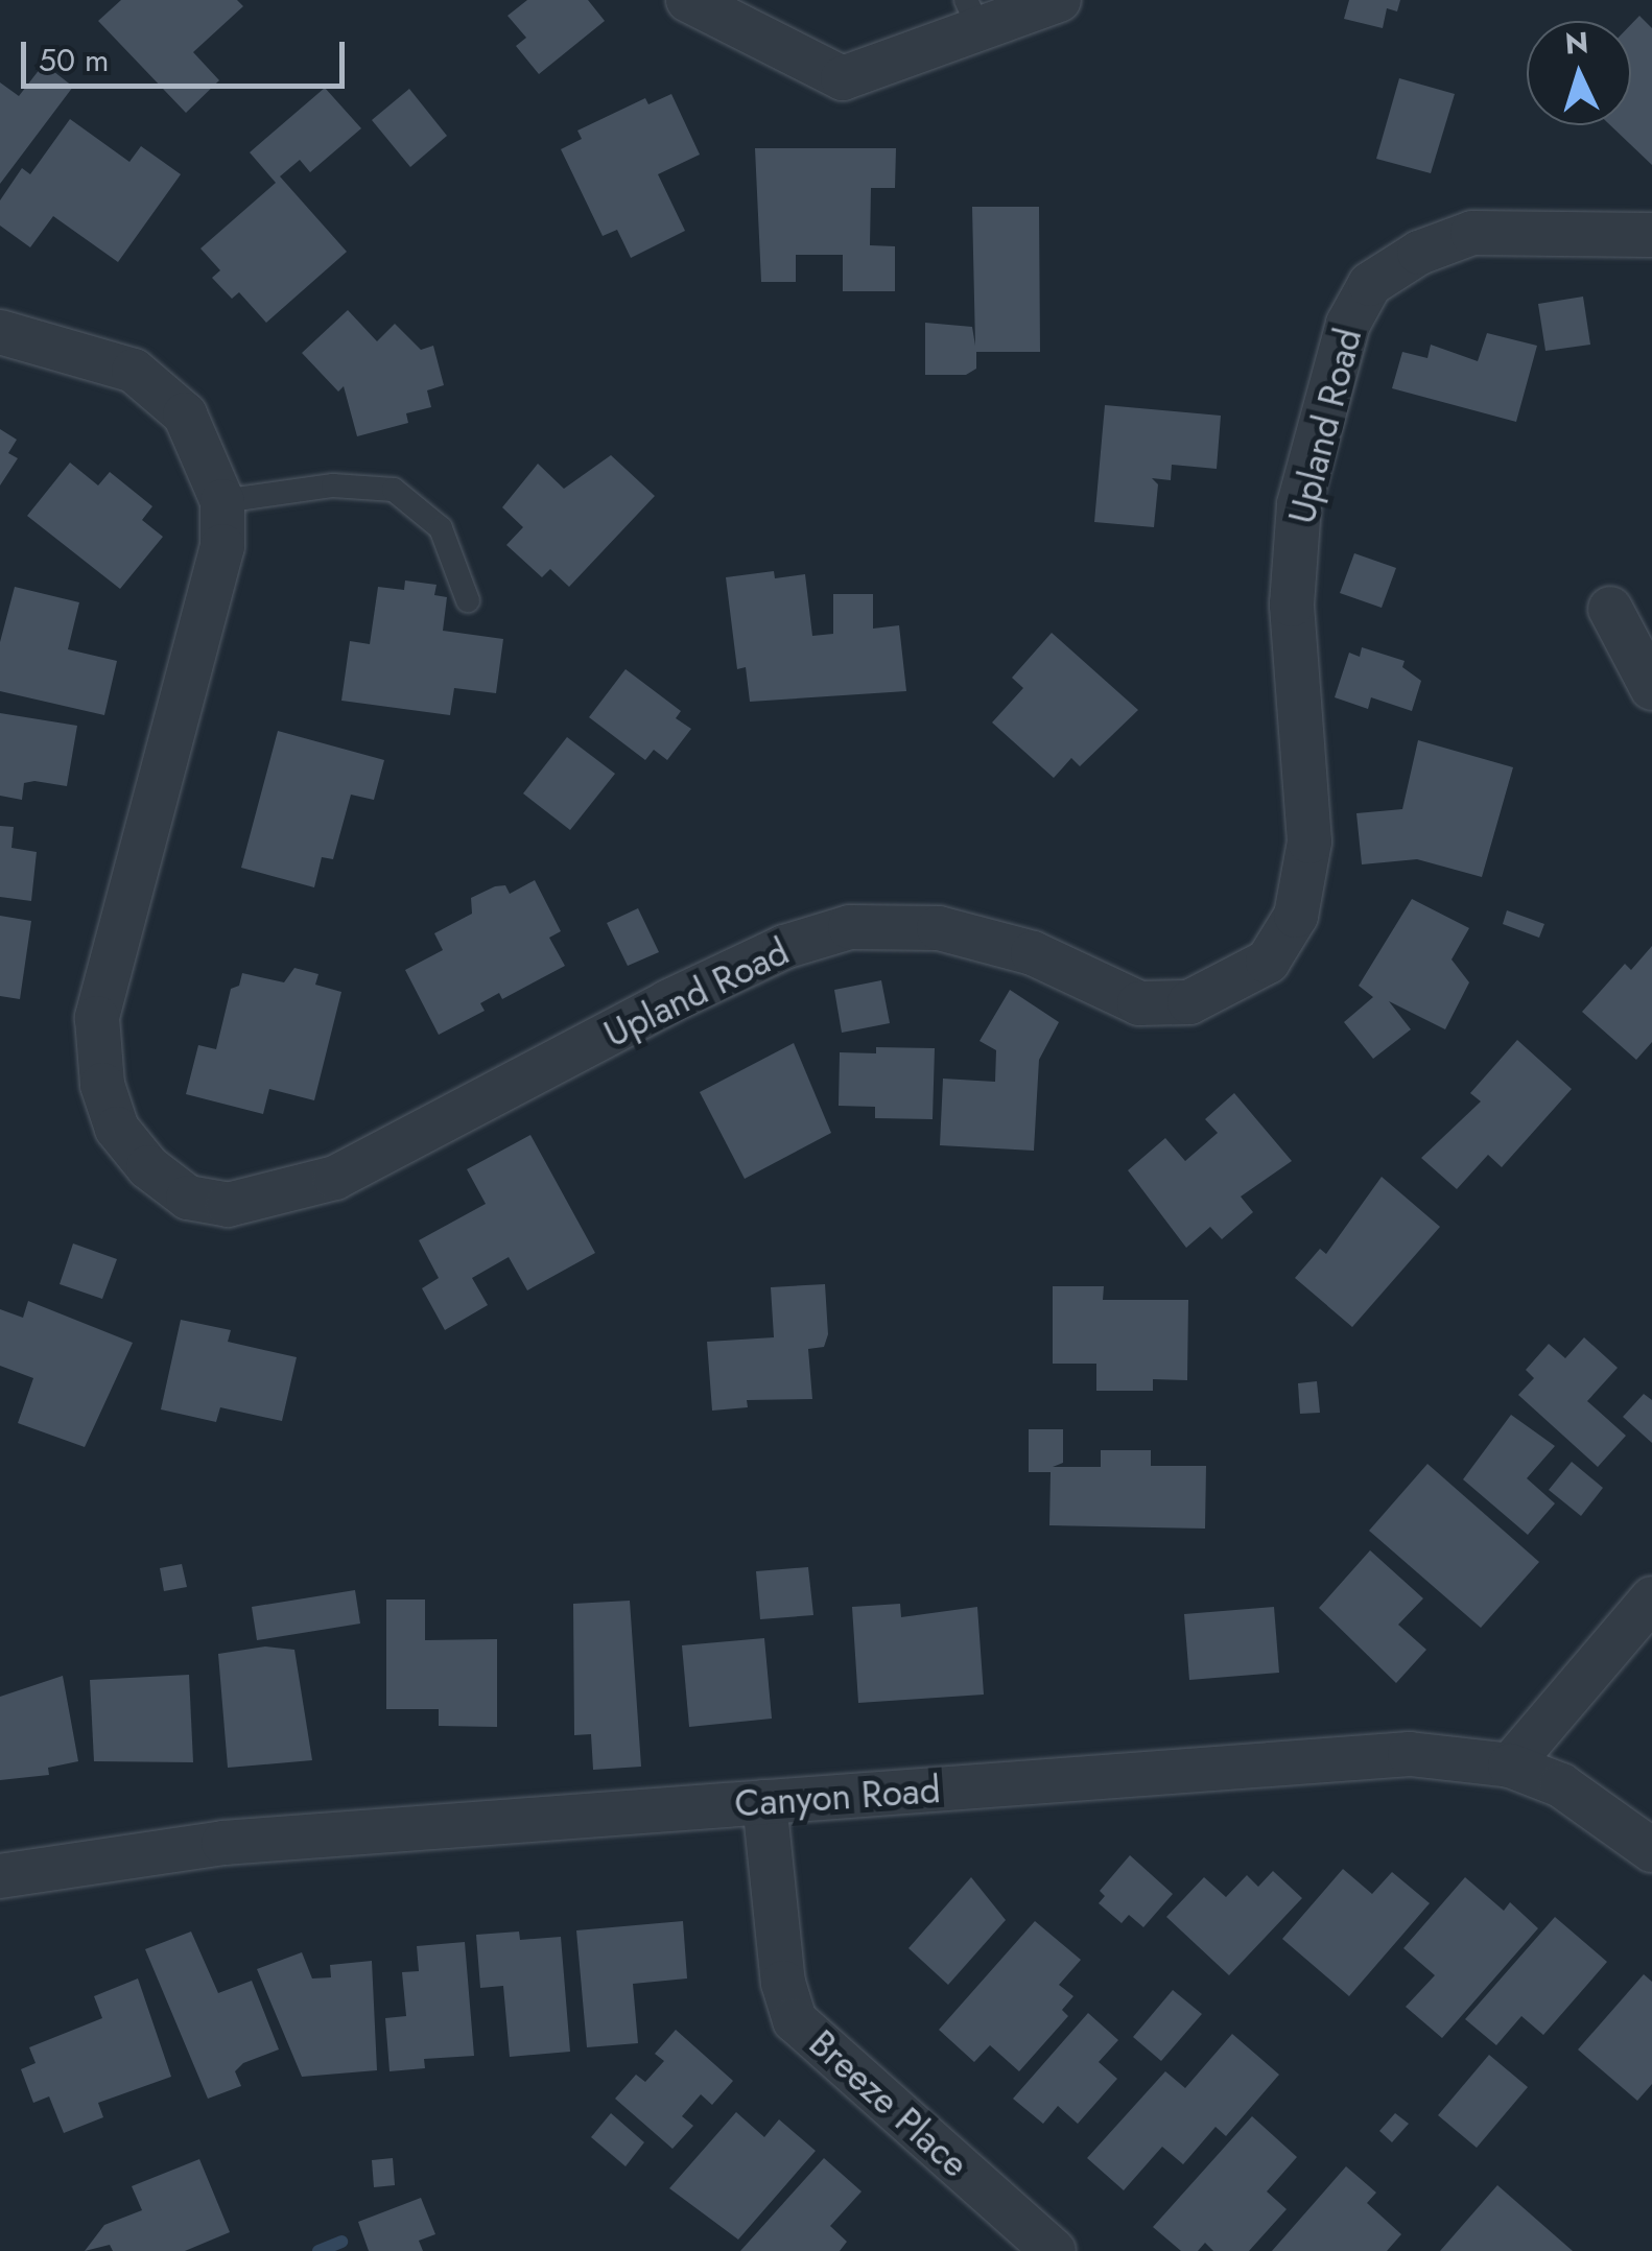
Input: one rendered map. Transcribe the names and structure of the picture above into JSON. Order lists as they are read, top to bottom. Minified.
{"streets":{"street":["Upland Road","Canyon Road","Breeze Place"]},"crossings":[["Canyon Road","Breeze Place"]],"scale_bar":"50 m","north":"top"}
